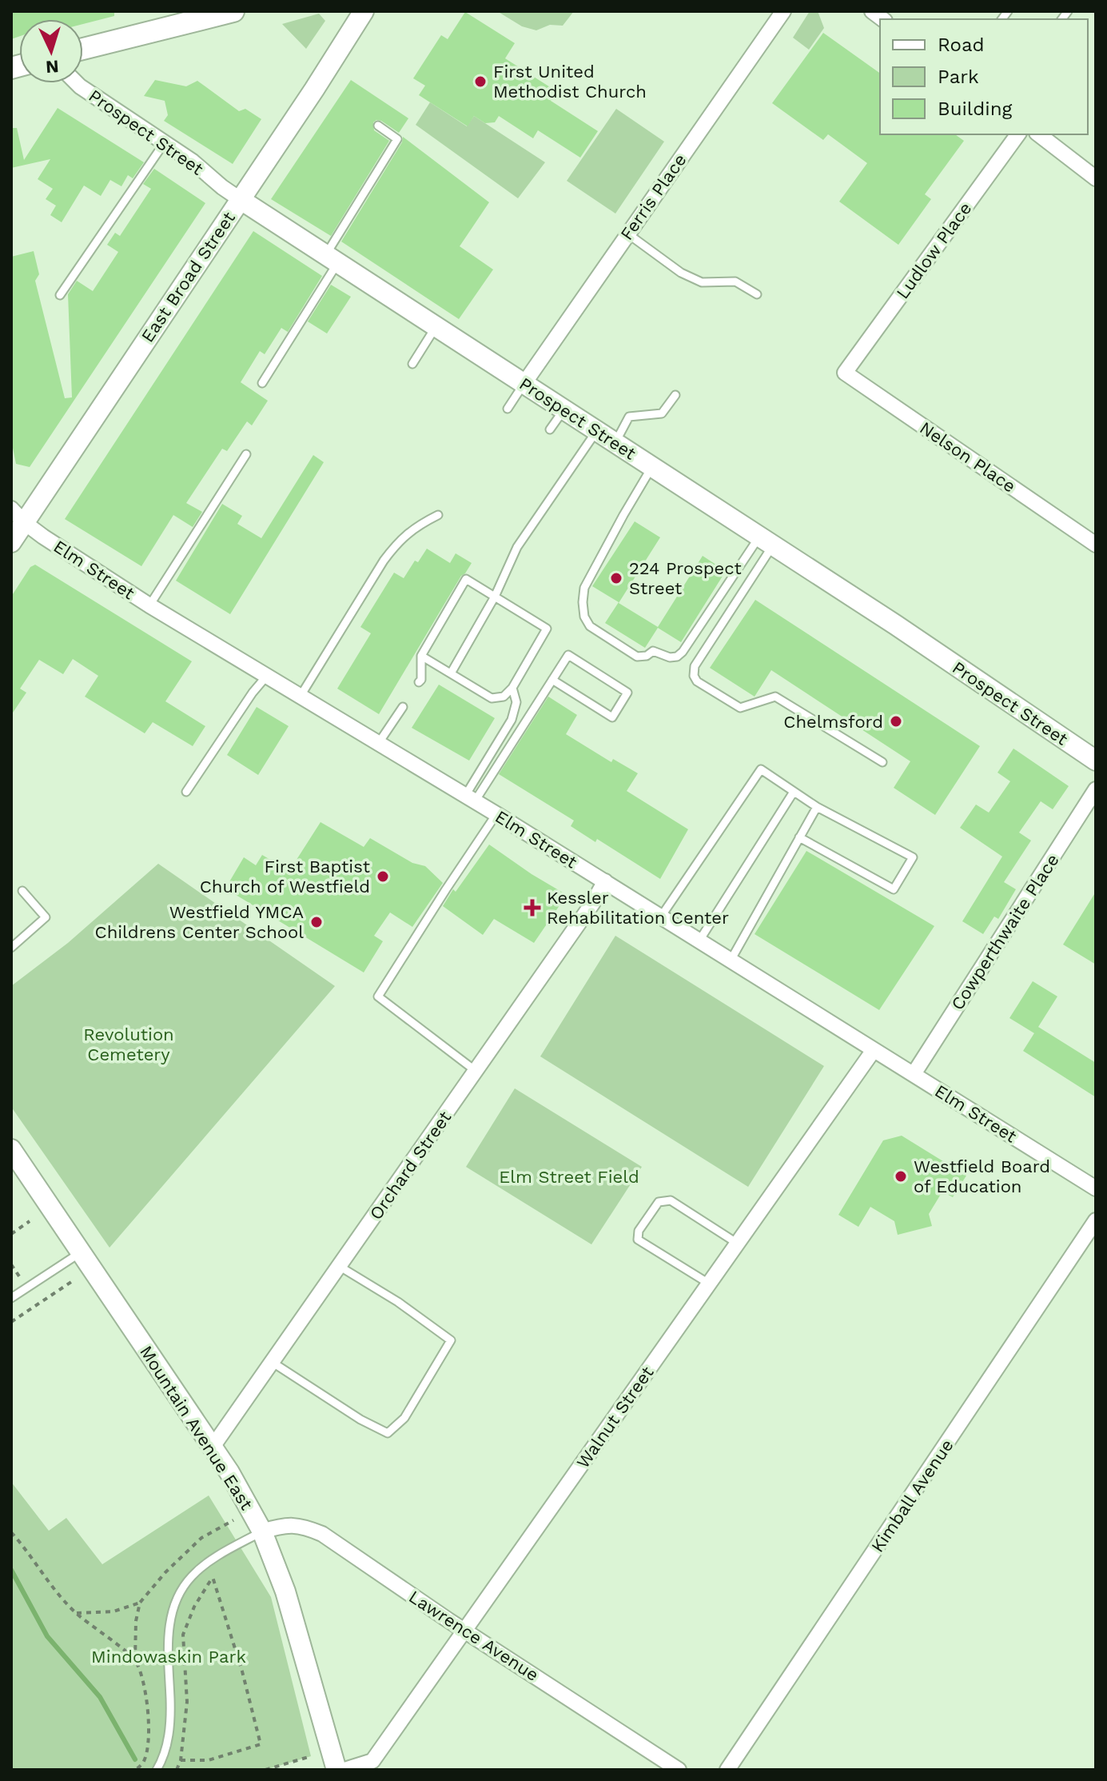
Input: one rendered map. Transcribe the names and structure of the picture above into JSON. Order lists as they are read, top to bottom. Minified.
{"streets":{"street":["Prospect Street","Ferris Place","Ludlow Place","East Broad Street","Nelson Place","Elm Street","Cowperthwaite Place","Orchard Street","Walnut Street","Mountain Avenue East","Kimball Avenue","Lawrence Avenue"]},"crossings":[["Prospect Street","Ferris Place"],["Prospect Street","East Broad Street"],["Ludlow Place","Nelson Place"],["East Broad Street","Elm Street"],["Elm Street","Cowperthwaite Place"],["Elm Street","Orchard Street"],["Elm Street","Walnut Street"],["Orchard Street","Mountain Avenue East"],["Walnut Street","Lawrence Avenue"],["Mountain Avenue East","Lawrence Avenue"]],"parks":["Revolution Cemetery","Elm Street Field","Mindowaskin Park"],"places":{"other":["First United Methodist Church","224 Prospect Street","Chelmsford","First Baptist Church of Westfield","Westfield YMCA Childrens Center School","Westfield Board of Education"],"health":["Kessler Rehabilitation Center"]},"legend":["Road","Park","Building"],"north":"bottom"}
